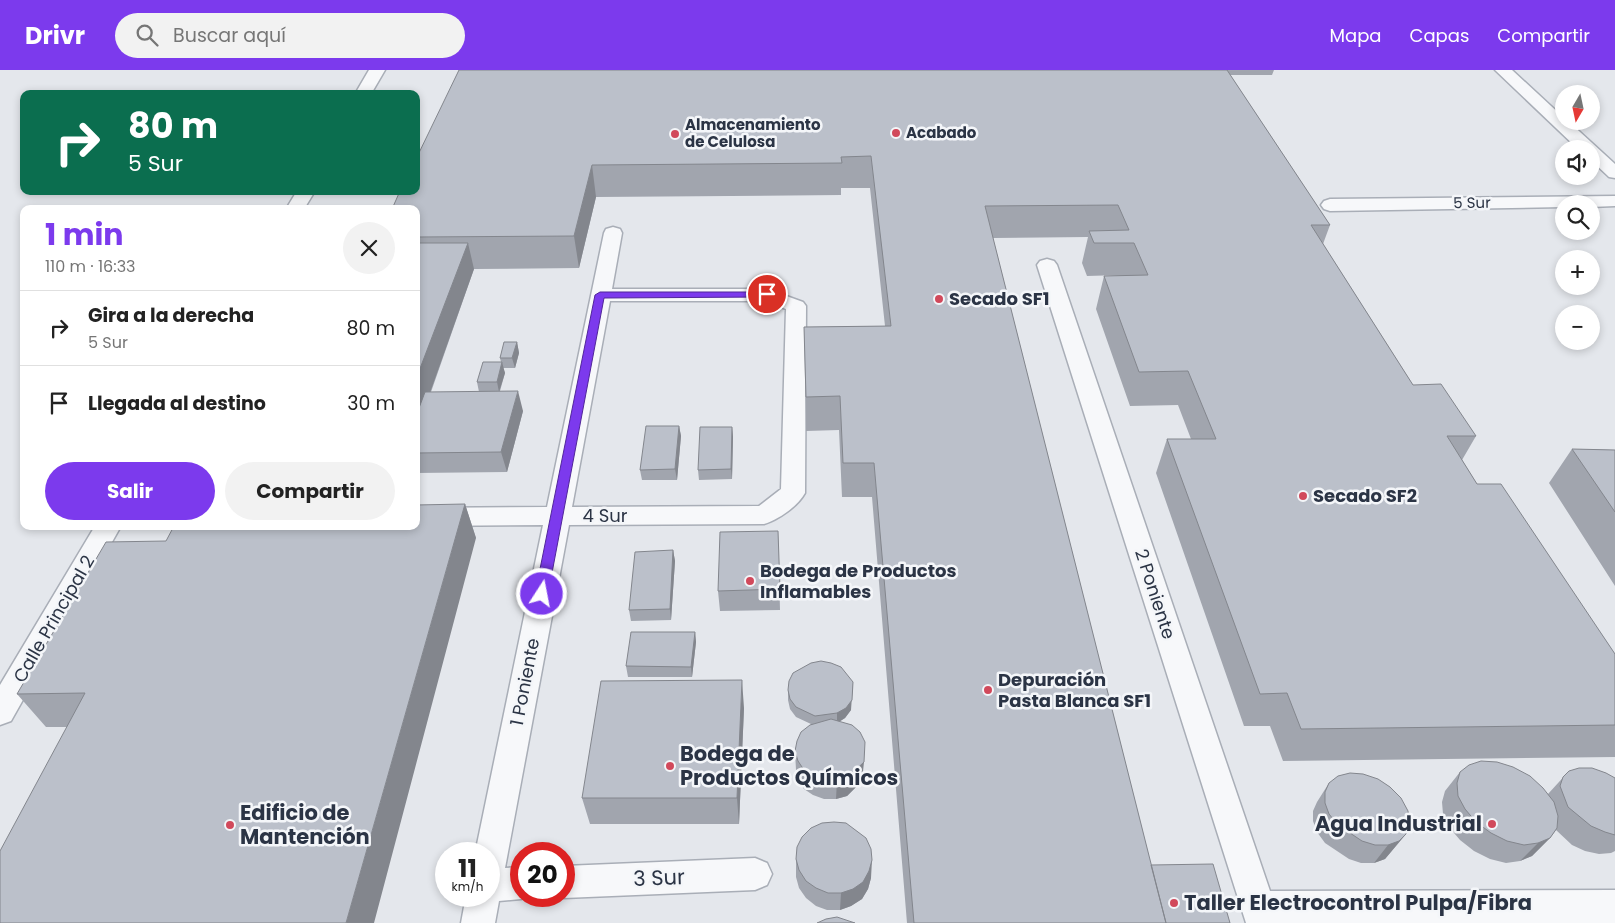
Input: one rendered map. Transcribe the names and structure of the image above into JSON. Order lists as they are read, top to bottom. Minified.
{"streets":{"lane":["5 Sur","4 Sur","2 Poniente","Calle Principal 2","1 Poniente","3 Sur"]},"crossings":[["4 Sur","1 Poniente"]],"places":["Acabado","Almacenamiento de Celulosa","Secado SF1","Secado SF2","Bodega de Productos Inflamables","Depuración Pasta Blanca SF1","Bodega de Productos Químicos","Agua Industrial","Edificio de Mantención","Taller Electrocontrol Pulpa/Fibra"],"north":"bottom","page":{"header":"Drivr","search":"Buscar aquí","nav":["Mapa","Capas","Compartir"],"map_buttons":["+","−"],"turn":["80 m","5 Sur"],"heading":["1 min","110 m · 16:33"],"list":[{"name":"Gira a la derecha","note":"5 Sur","value":"80 m"},{"name":"Llegada al destino","value":"30 m"}],"buttons":["Salir","Compartir"],"speed":"11 km/h","limit":"20"}}
